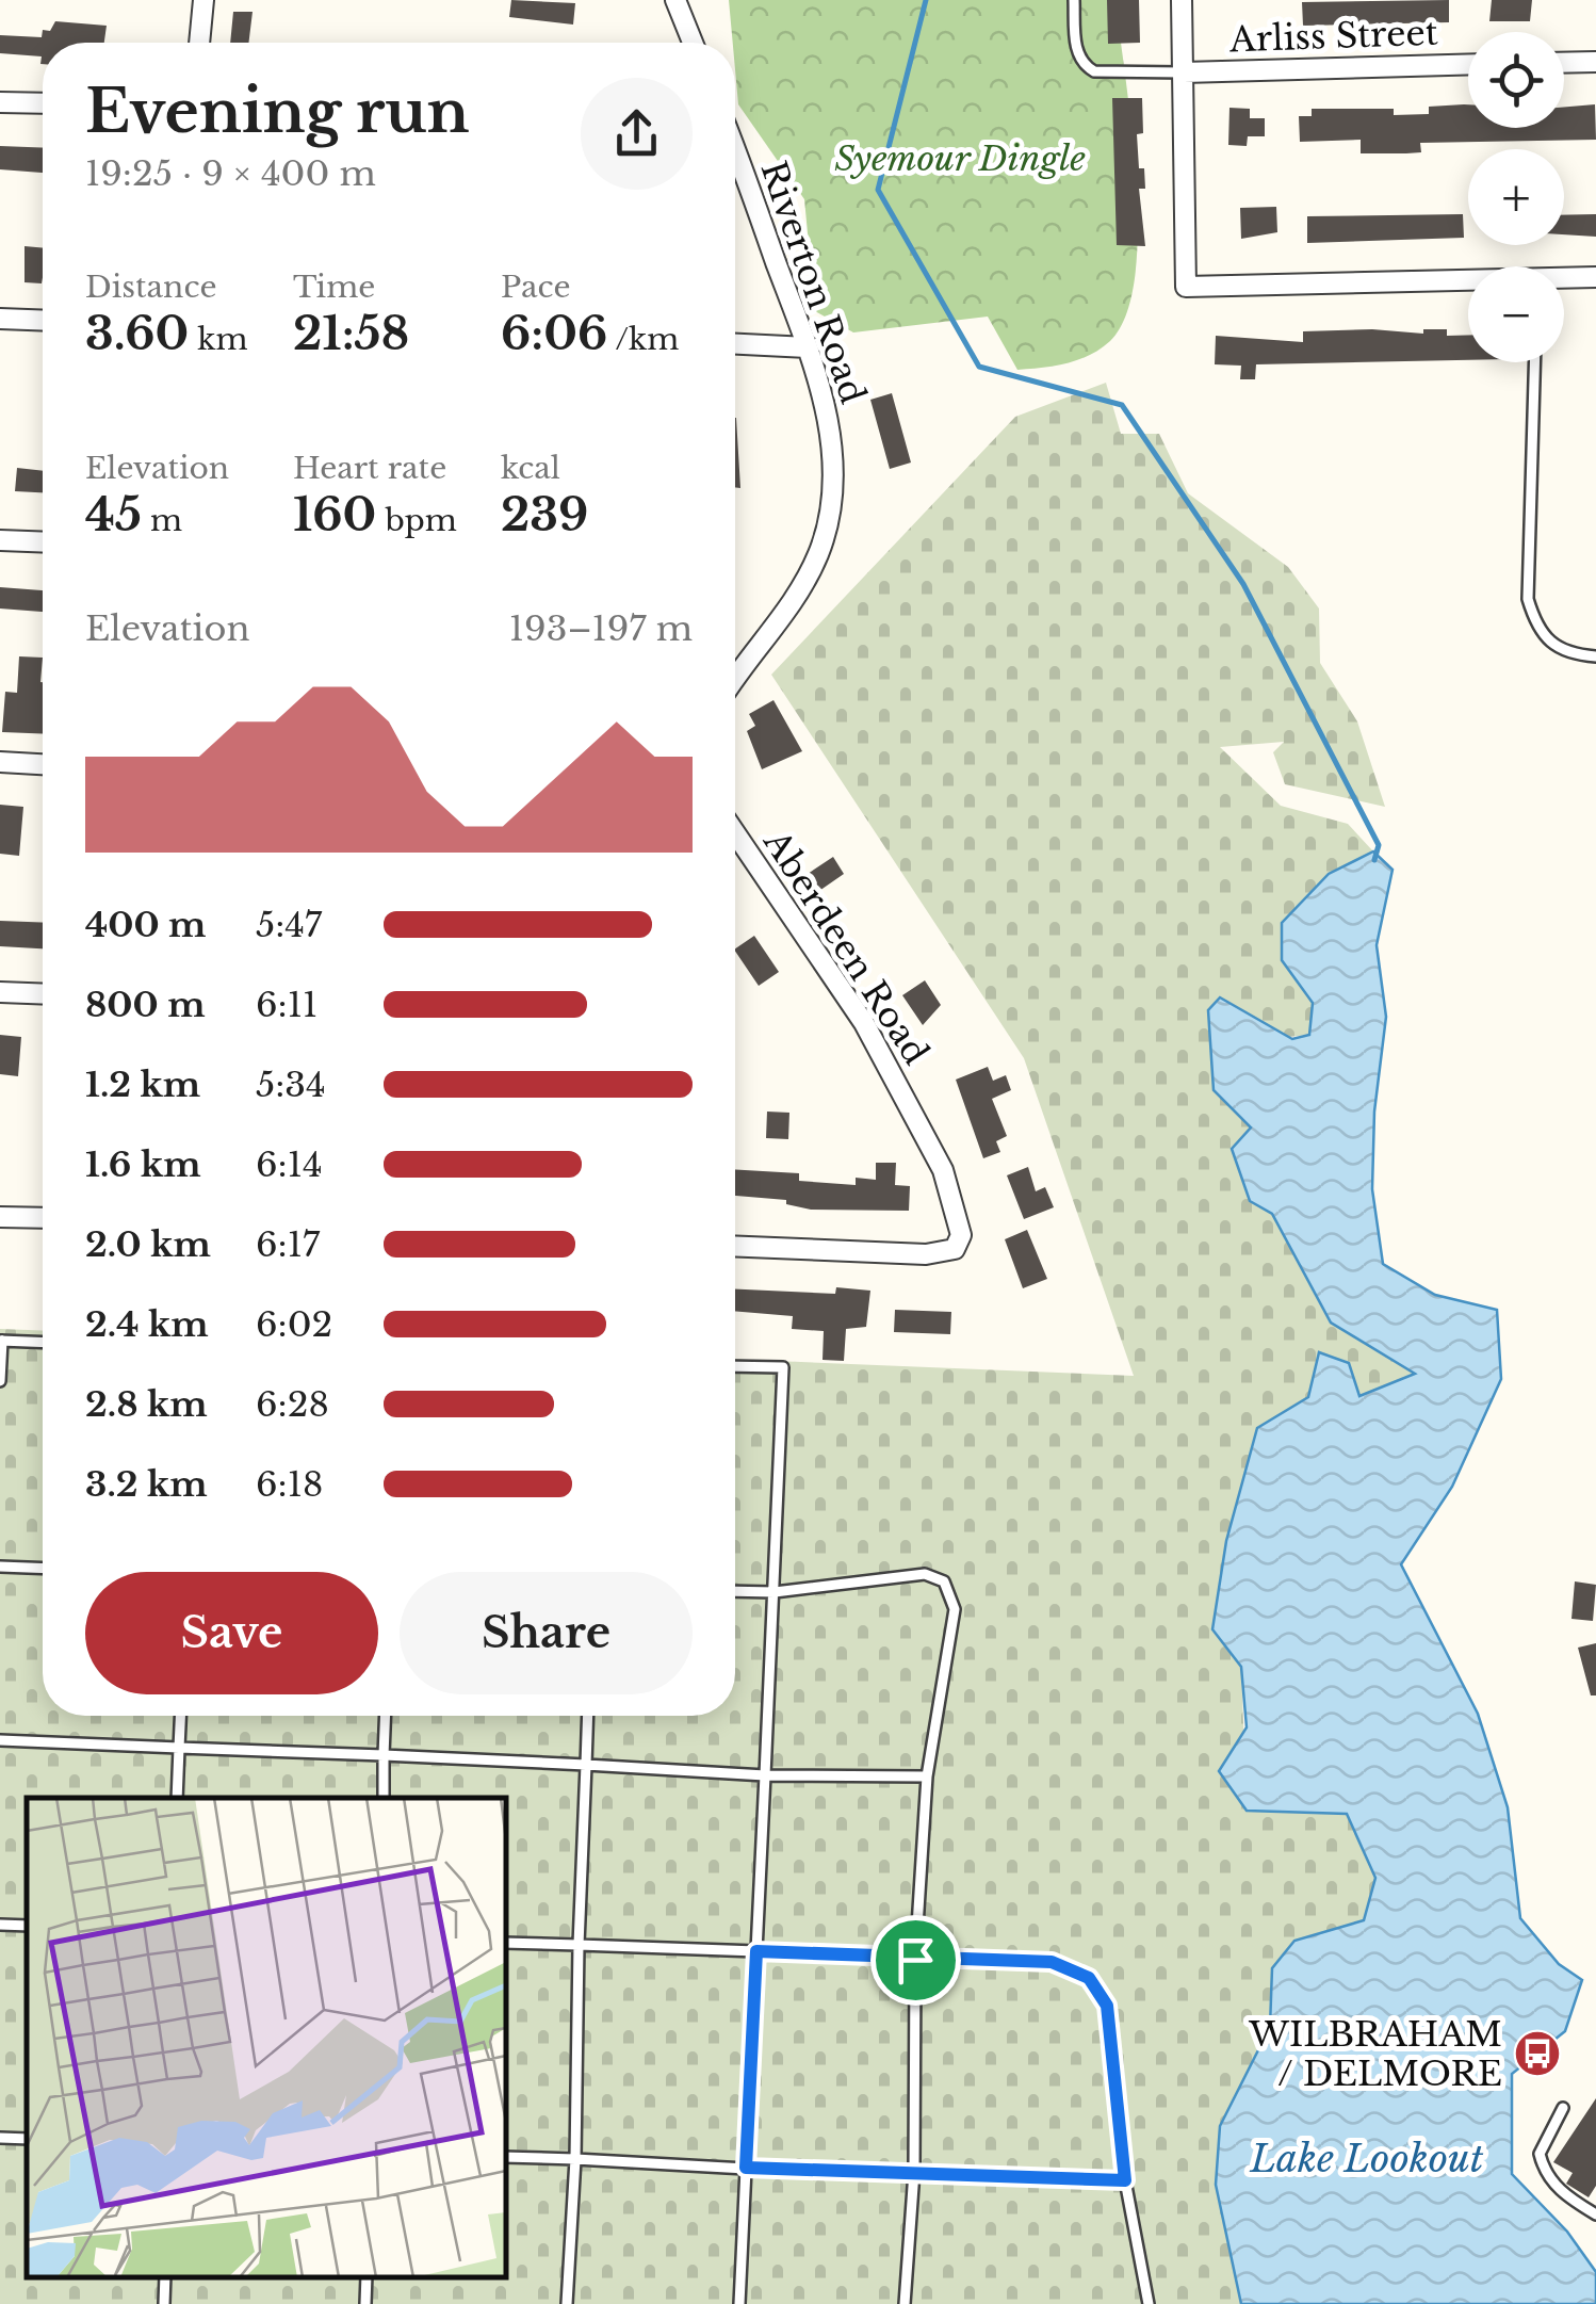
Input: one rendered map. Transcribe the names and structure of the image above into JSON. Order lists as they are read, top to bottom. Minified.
{"streets":{"street":["Arliss Street","Riverton Road","Aberdeen Road"]},"water":["Lake Lookout"],"parks":["Syemour Dingle"],"places":{"bus stop":["WILBRAHAM / DELMORE"]},"page":{"map_buttons":["+","−"],"heading":["Evening run","19:25 · 9 × 400 m"],"stats":[["Distance","3.60 km"],["Time","21:58"],["Pace","6:06 /km"],["Elevation","45 m"],["Heart rate","160 bpm"],["kcal","239"]],"chart":["Elevation","193–197 m"],"list":[{"name":"400 m","note":"5:47"},{"name":"800 m","note":"6:11"},{"name":"1.2 km","note":"5:34"},{"name":"1.6 km","note":"6:14"},{"name":"2.0 km","note":"6:17"},{"name":"2.4 km","note":"6:02"},{"name":"2.8 km","note":"6:28"},{"name":"3.2 km","note":"6:18"}],"buttons":["Save","Share"]}}
